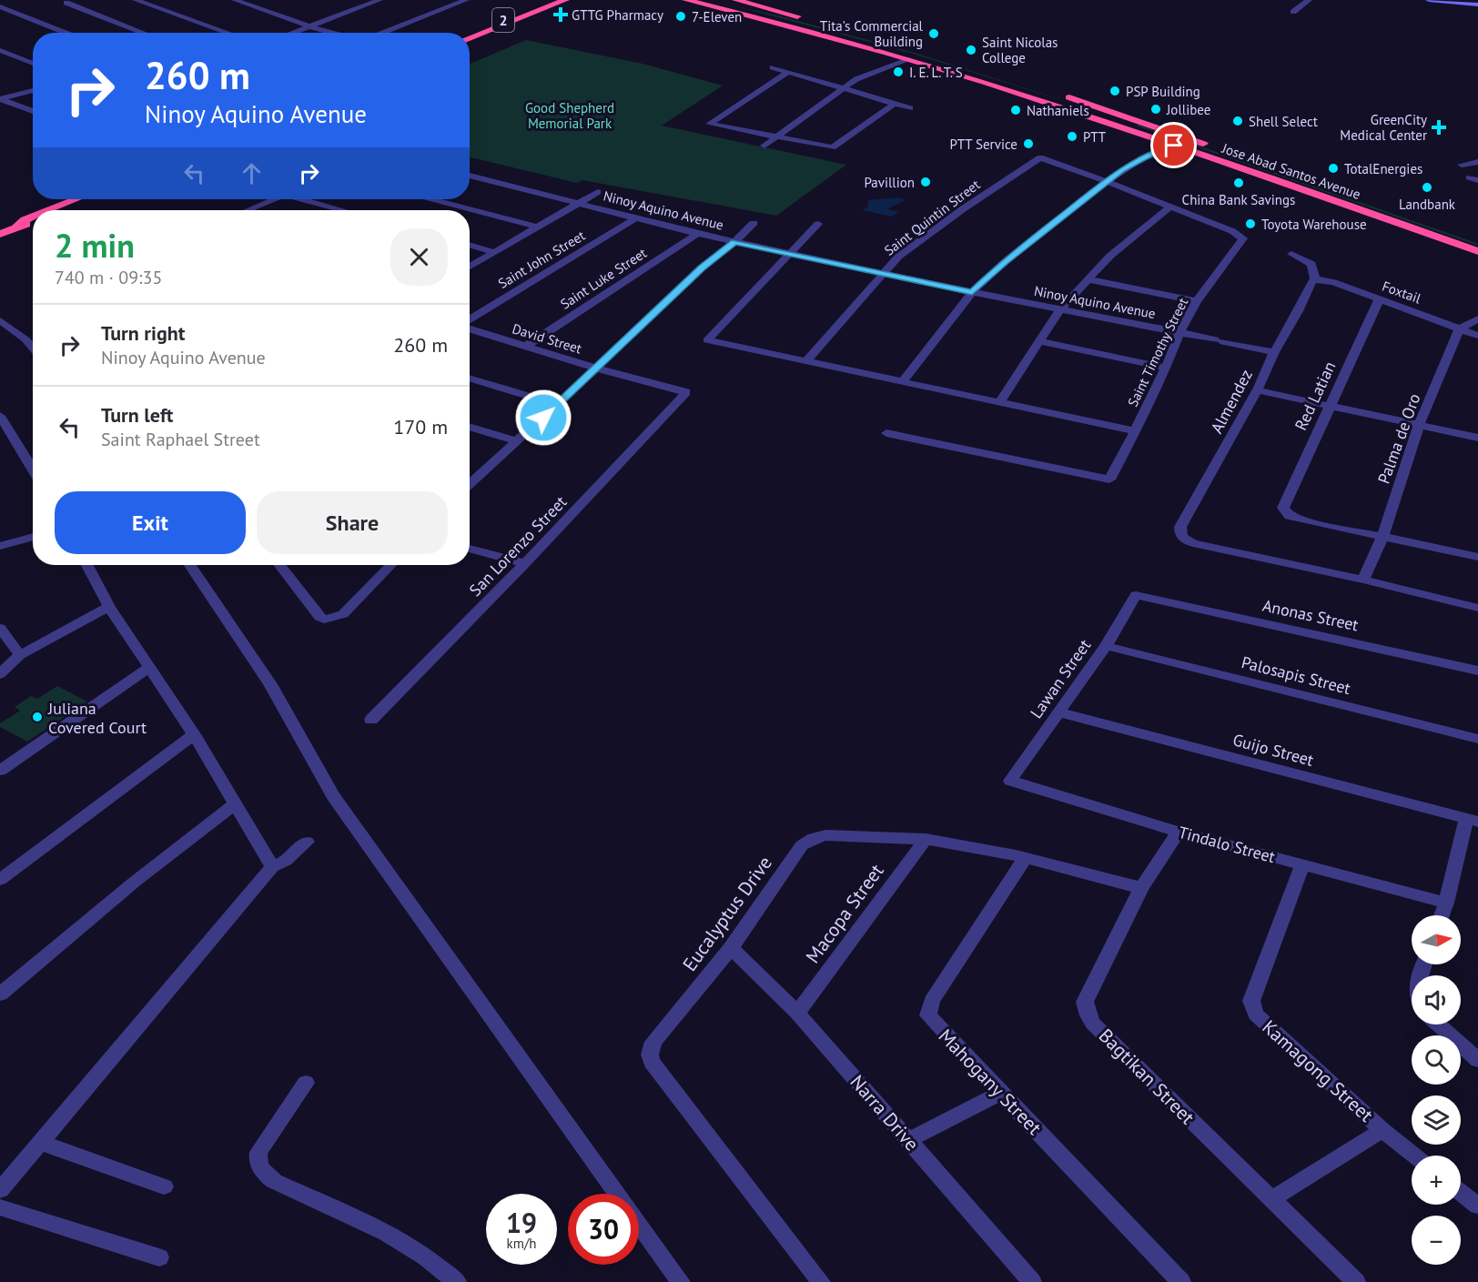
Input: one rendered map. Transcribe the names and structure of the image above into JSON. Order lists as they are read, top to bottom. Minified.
{"streets":{"highway":["2","Jose Abad Santos Avenue"],"street":["Ninoy Aquino Avenue","Saint Quintin Street","Saint John Street","Saint Luke Street","Foxtail","David Street","Saint Timothy Street","Red Latian","Almendez","Palma de Oro","San Lorenzo Street","Anonas Street","Palosapis Street","Lawan Street","Guijo Street","Tindalo Street","Eucalyptus Drive","Macopa Street","Kamagong Street","Bagtikan Street","Mahogany Street","Narra Drive"]},"crossings":[["Ninoy Aquino Avenue","Saint Quintin Street"],["Ninoy Aquino Avenue","Saint John Street"],["Ninoy Aquino Avenue","Saint Luke Street"],["Ninoy Aquino Avenue","Saint Timothy Street"],["Ninoy Aquino Avenue","Almendez"],["Saint Luke Street","David Street"],["Foxtail","Red Latian"],["Foxtail","Almendez"],["Foxtail","Palma de Oro"],["David Street","San Lorenzo Street"],["Red Latian","Palma de Oro"],["Almendez","Palma de Oro"],["Anonas Street","Lawan Street"],["Palosapis Street","Lawan Street"],["Lawan Street","Guijo Street"],["Lawan Street","Tindalo Street"],["Tindalo Street","Kamagong Street"],["Tindalo Street","Bagtikan Street"],["Eucalyptus Drive","Macopa Street"],["Eucalyptus Drive","Bagtikan Street"],["Eucalyptus Drive","Mahogany Street"],["Eucalyptus Drive","Narra Drive"],["Macopa Street","Narra Drive"]],"parks":["Good Shepherd Memorial Park"],"places":{"health":["GTTG Pharmacy","GreenCity Medical Center"],"other":["7-Eleven","Tita's Commercial Building","Saint Nicolas College","I. E. L. T. S","PSP Building","Jollibee","Nathaniels","Shell Select","PTT","PTT Service","TotalEnergies","Pavillion","China Bank Savings","Landbank","Toyota Warehouse","Juliana Covered Court"]},"north":"right","page":{"turn":["260 m","Ninoy Aquino Avenue"],"heading":["2 min","740 m · 09:35"],"list":[{"name":"Turn right","note":"Ninoy Aquino Avenue","value":"260 m"},{"name":"Turn left","note":"Saint Raphael Street","value":"170 m"}],"buttons":["Exit","Share"],"map_buttons":["+","−"],"speed":"19 km/h","limit":"30"}}
